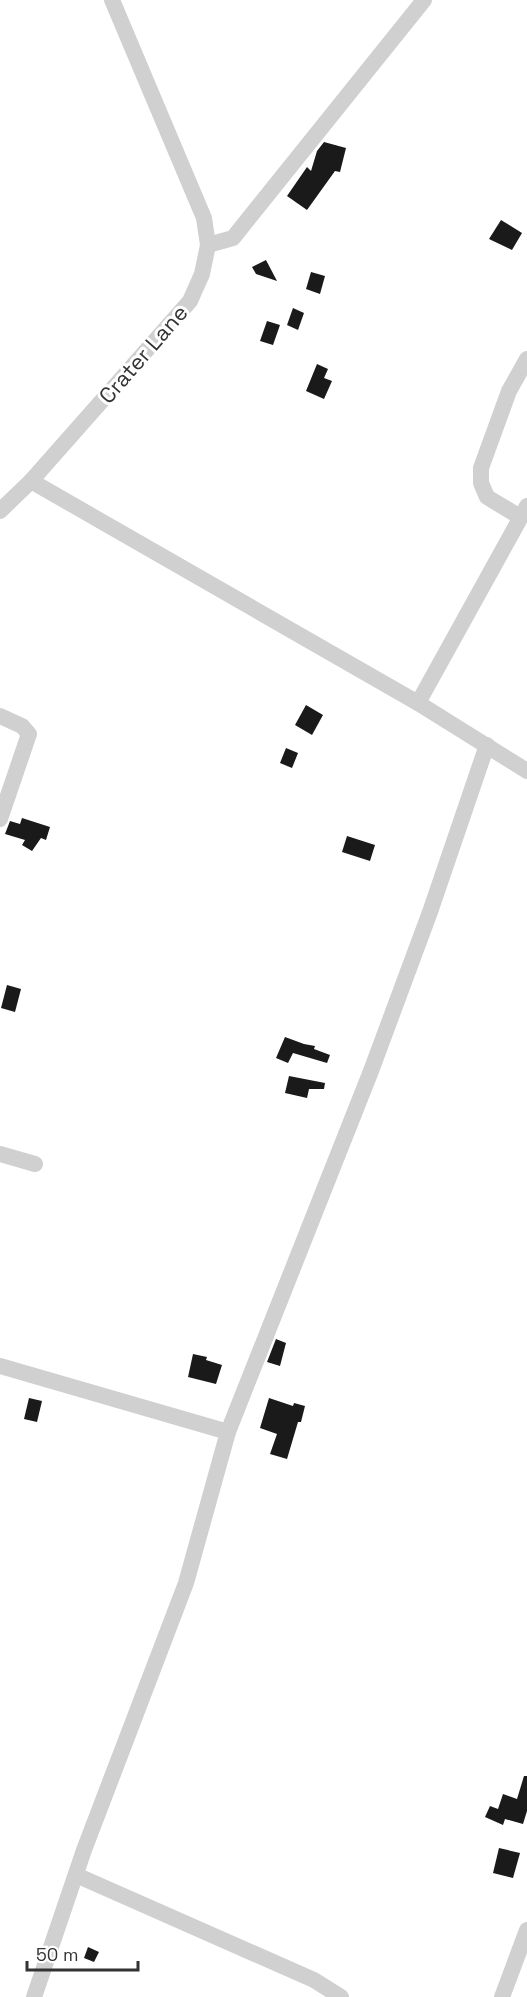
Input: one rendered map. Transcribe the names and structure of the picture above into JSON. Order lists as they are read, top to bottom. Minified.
{"streets":{"street":["Crater Lane"]},"scale_bar":"50 m"}
